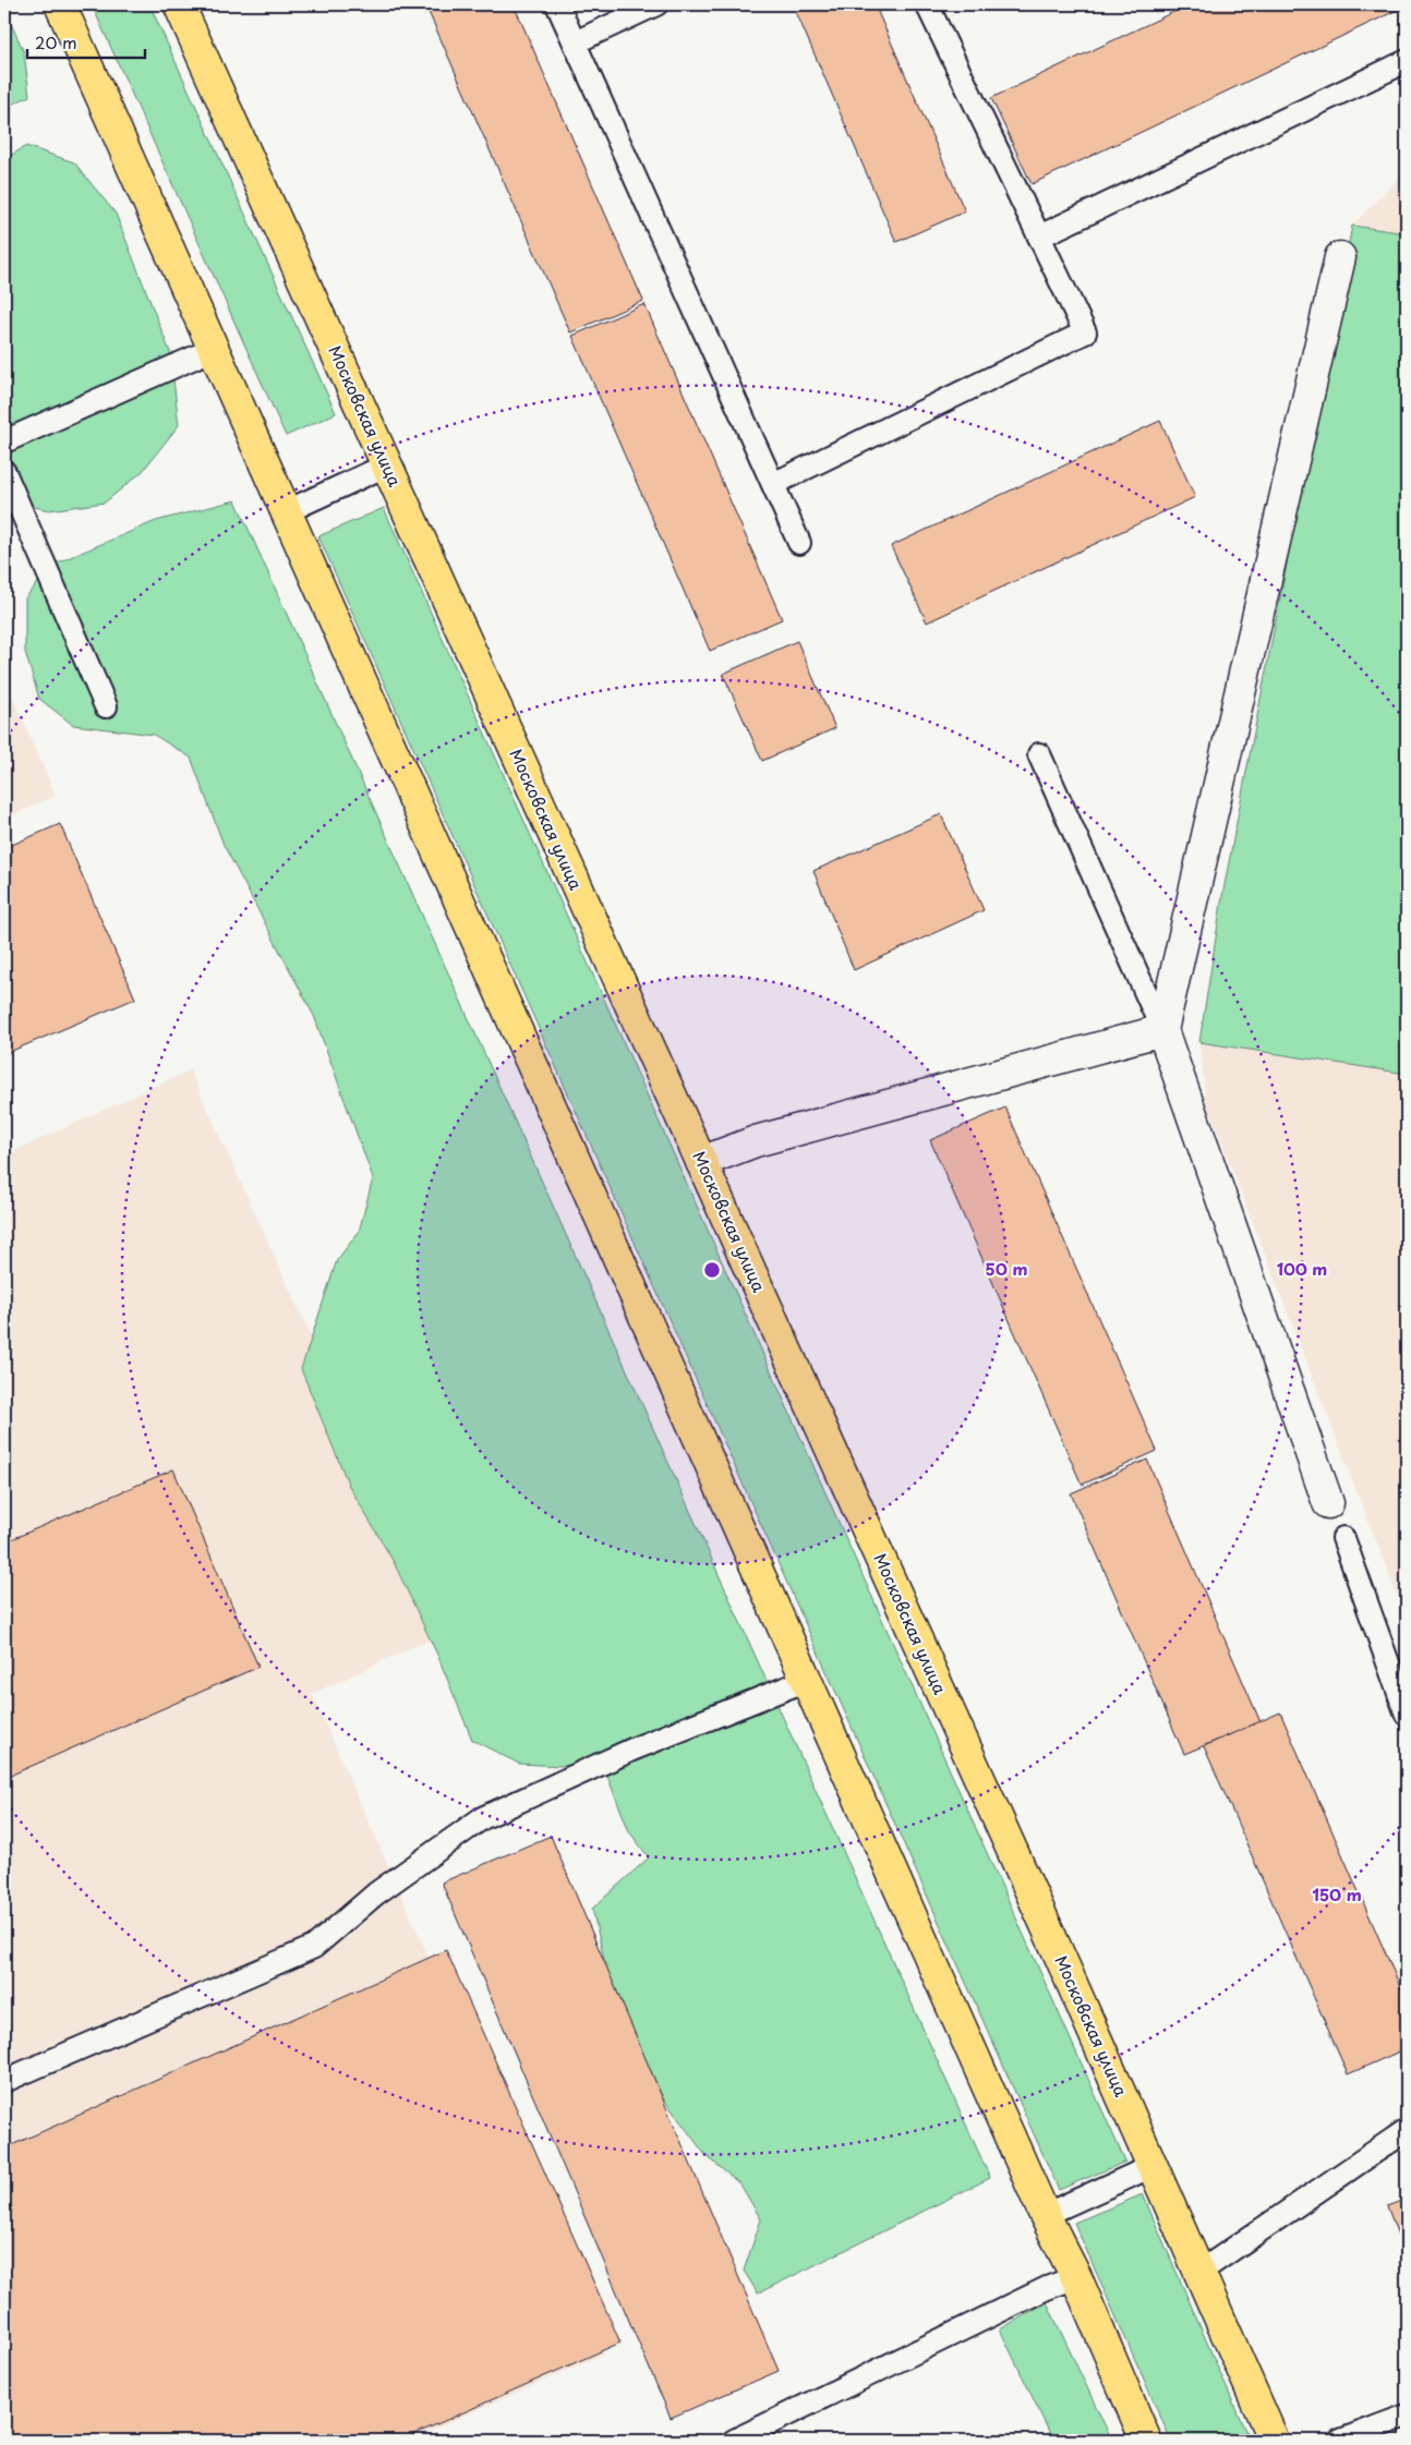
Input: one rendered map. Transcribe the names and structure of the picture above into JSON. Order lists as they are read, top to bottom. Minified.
{"streets":{"main road":["Московская улица"]},"scale_bar":"20 m","rings":["50 m","100 m","150 m"]}
